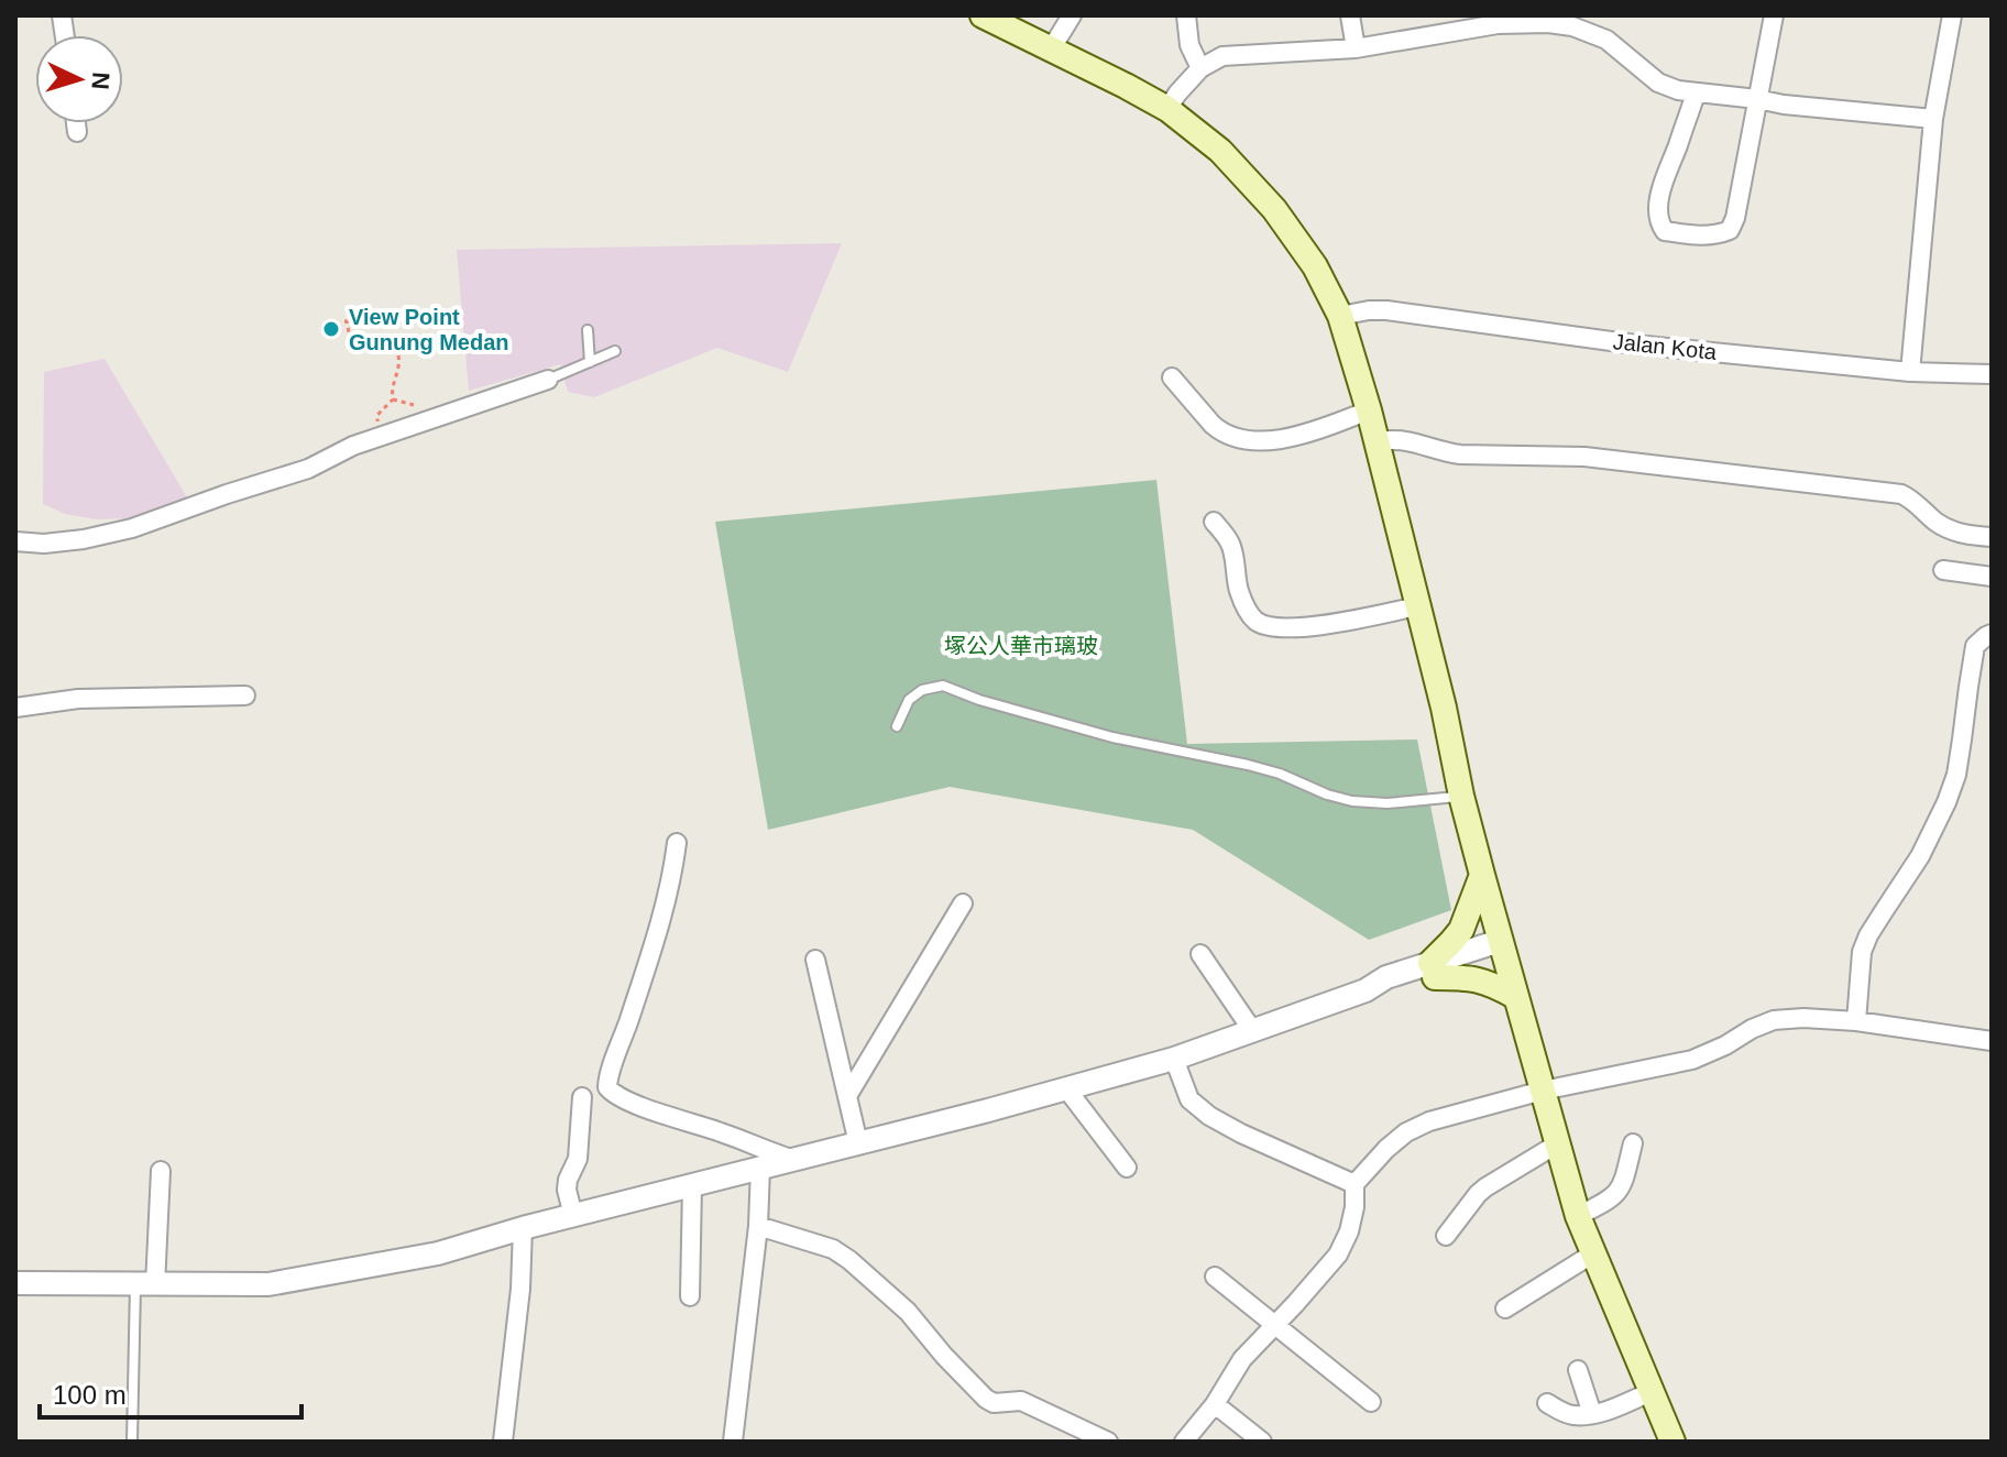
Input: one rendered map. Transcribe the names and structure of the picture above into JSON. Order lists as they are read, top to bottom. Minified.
{"streets":{"street":["Jalan Kota"]},"parks":["塚公人華市璃玻"],"places":["View Point Gunung Medan"],"scale_bar":"100 m","north":"right"}
